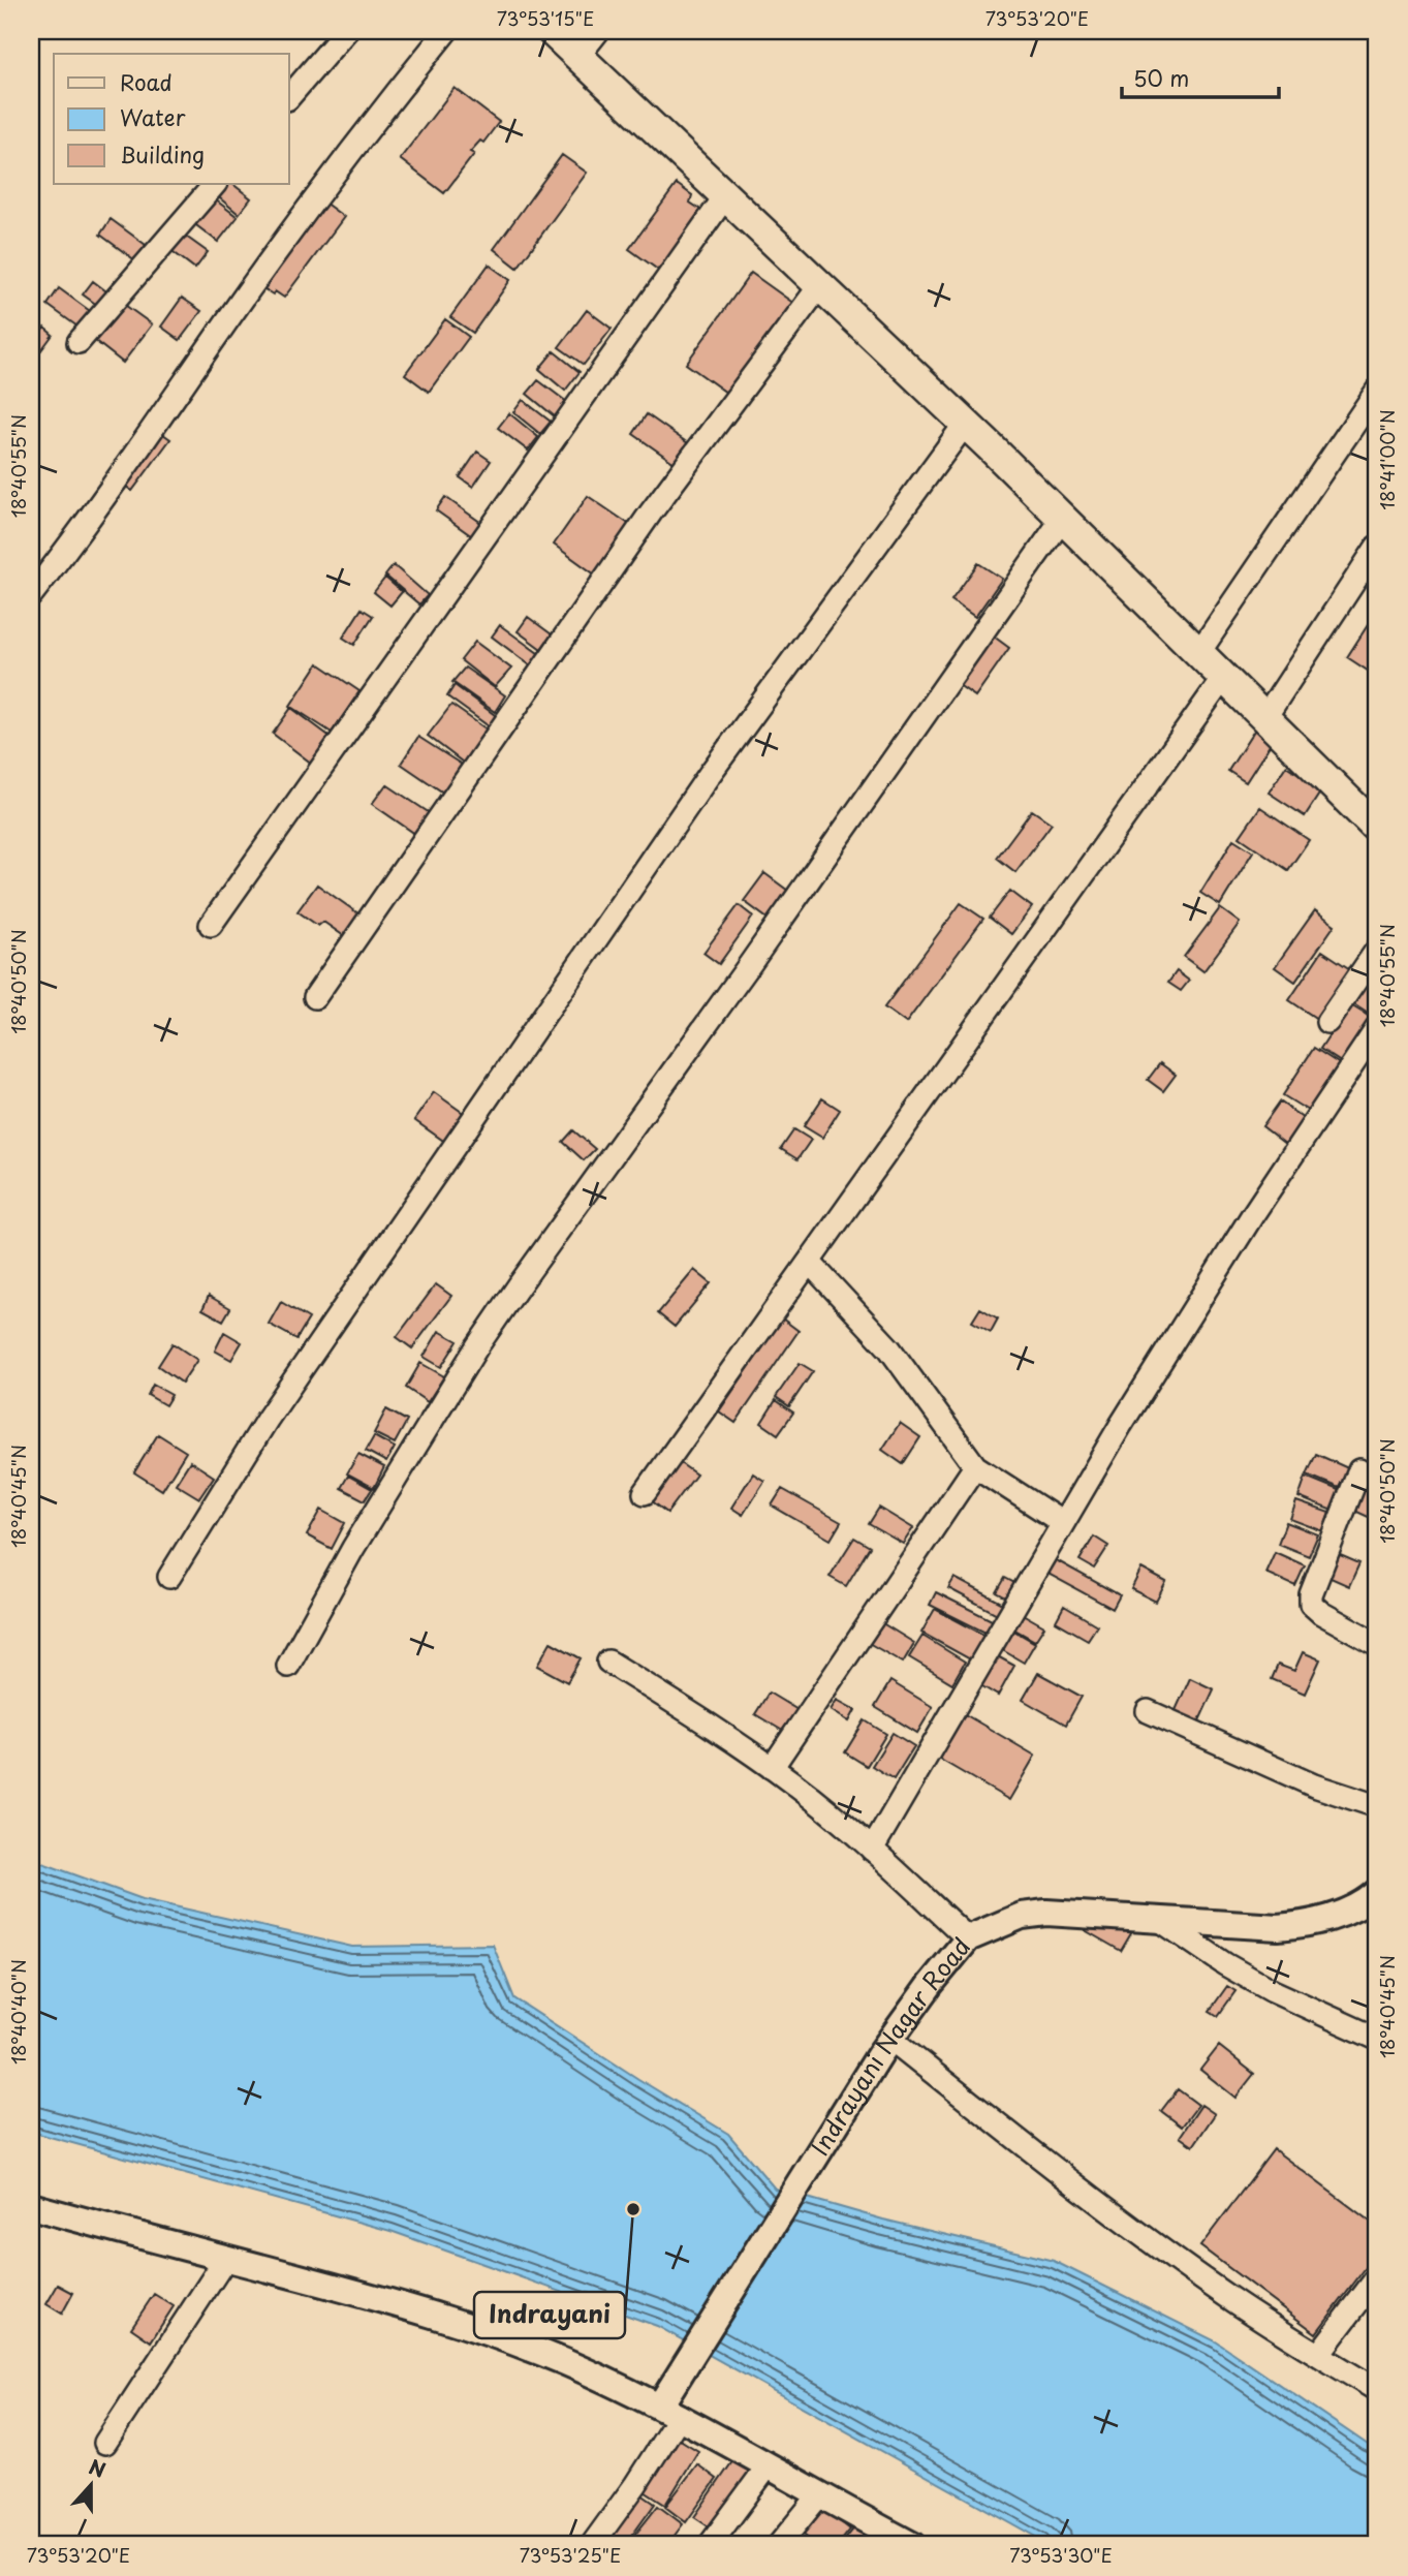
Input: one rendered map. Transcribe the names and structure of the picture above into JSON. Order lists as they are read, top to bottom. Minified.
{"streets":{"street":["Indrayani Nagar Road"]},"places":["Indrayani"],"legend":["Road","Water","Building"],"scale_bar":"50 m","north":"top","coordinates":["73°53'15\"E","73°53'20\"E","18°41'00\"N","18°40'55\"N","18°40'50\"N","18°40'45\"N","18°40'40\"N","73°53'25\"E","73°53'30\"E"]}
